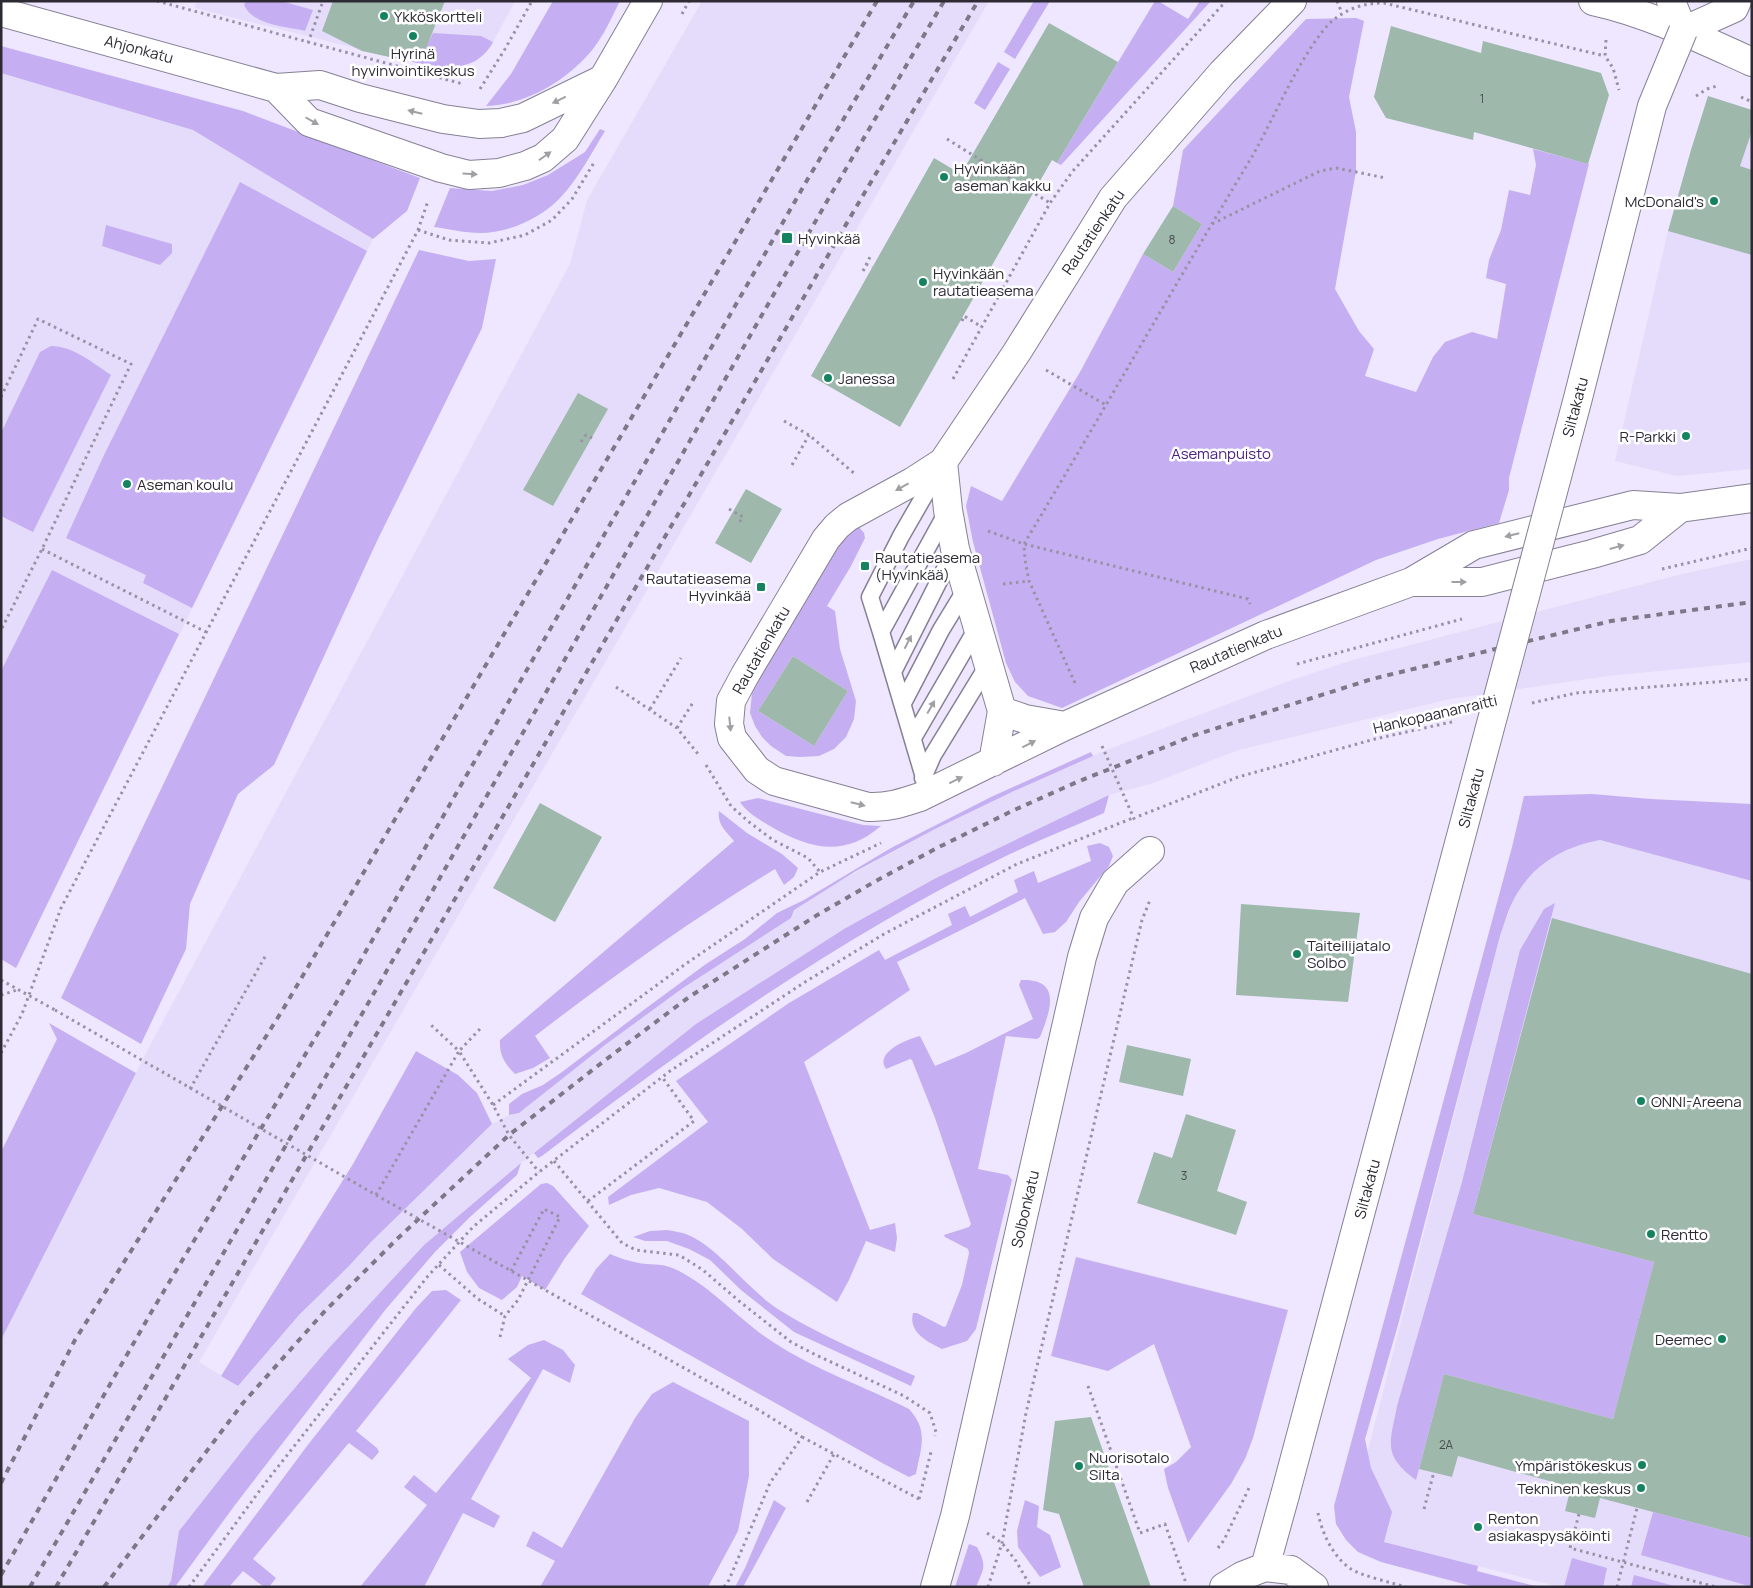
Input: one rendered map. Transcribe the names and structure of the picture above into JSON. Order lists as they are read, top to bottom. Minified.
{"streets":{"street":["Ahjonkatu","Rautatienkatu","Siltakatu","Solbonkatu"],"path":["Hankopaananraitti"]},"one_way":["Ahjonkatu"],"parks":["Asemanpuisto"],"places":{"other":["Ykköskortteli","Hyrinä hyvinvointikeskus","Hyvinkään aseman kakku","McDonald's","Hyvinkään rautatieasema","Janessa","R-Parkki","Aseman koulu","Taiteilijatalo Solbo","ONNI-Areena","Rentto","Deemec","Ympäristökeskus","Nuorisotalo Silta","Tekninen keskus","Renton asiakaspysäköinti"],"transit":["Hyvinkää","Rautatieasema (Hyvinkää)","Rautatieasema Hyvinkää"]},"house_numbers":["1","8","3","2A"]}
